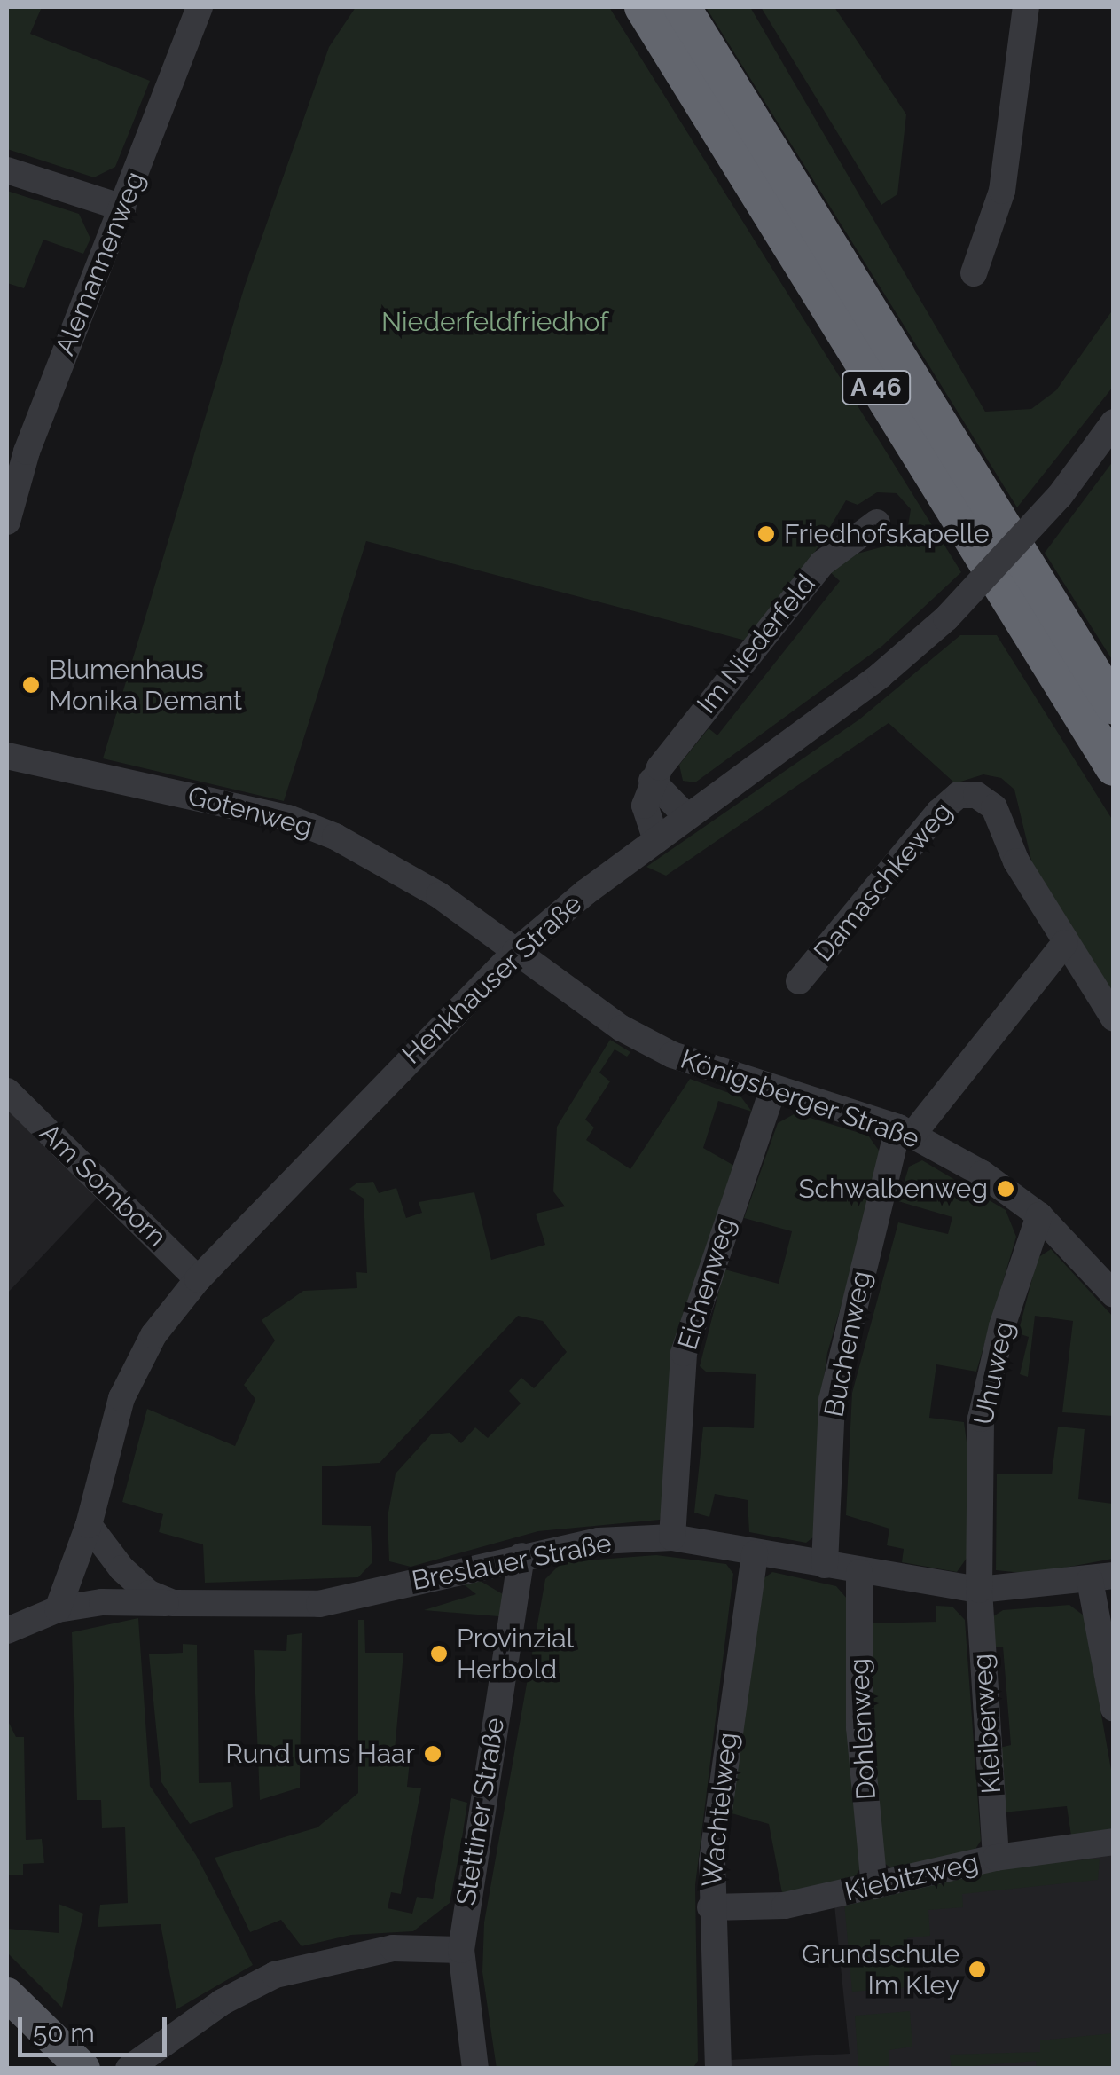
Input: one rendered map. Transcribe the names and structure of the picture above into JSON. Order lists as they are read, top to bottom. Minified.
{"streets":{"highway":["A 46"],"street":["Alemannenweg","Im Niederfeld","Gotenweg","Damaschkeweg","Henkhauser Straße","Königsberger Straße","Am Somborn","Eichenweg","Buchenweg","Uhuweg","Breslauer Straße","Kleiberweg","Dohlenweg","Wachtelweg","Stettiner Straße","Kiebitzweg"]},"crossings":[["Gotenweg","Henkhauser Straße"],["Gotenweg","Königsberger Straße"],["Henkhauser Straße","Königsberger Straße"],["Henkhauser Straße","Am Somborn"],["Henkhauser Straße","Breslauer Straße"],["Königsberger Straße","Eichenweg"],["Königsberger Straße","Buchenweg"],["Königsberger Straße","Uhuweg"],["Eichenweg","Breslauer Straße"],["Buchenweg","Breslauer Straße"],["Uhuweg","Breslauer Straße"],["Uhuweg","Kleiberweg"],["Breslauer Straße","Kleiberweg"],["Breslauer Straße","Dohlenweg"],["Breslauer Straße","Wachtelweg"],["Breslauer Straße","Stettiner Straße"],["Kleiberweg","Kiebitzweg"],["Dohlenweg","Kiebitzweg"],["Wachtelweg","Kiebitzweg"]],"parks":["Niederfeldfriedhof"],"places":["Friedhofskapelle","Blumenhaus Monika Demant","Schwalbenweg","Provinzial Herbold","Rund ums Haar","Grundschule Im Kley"],"scale_bar":"50 m"}
